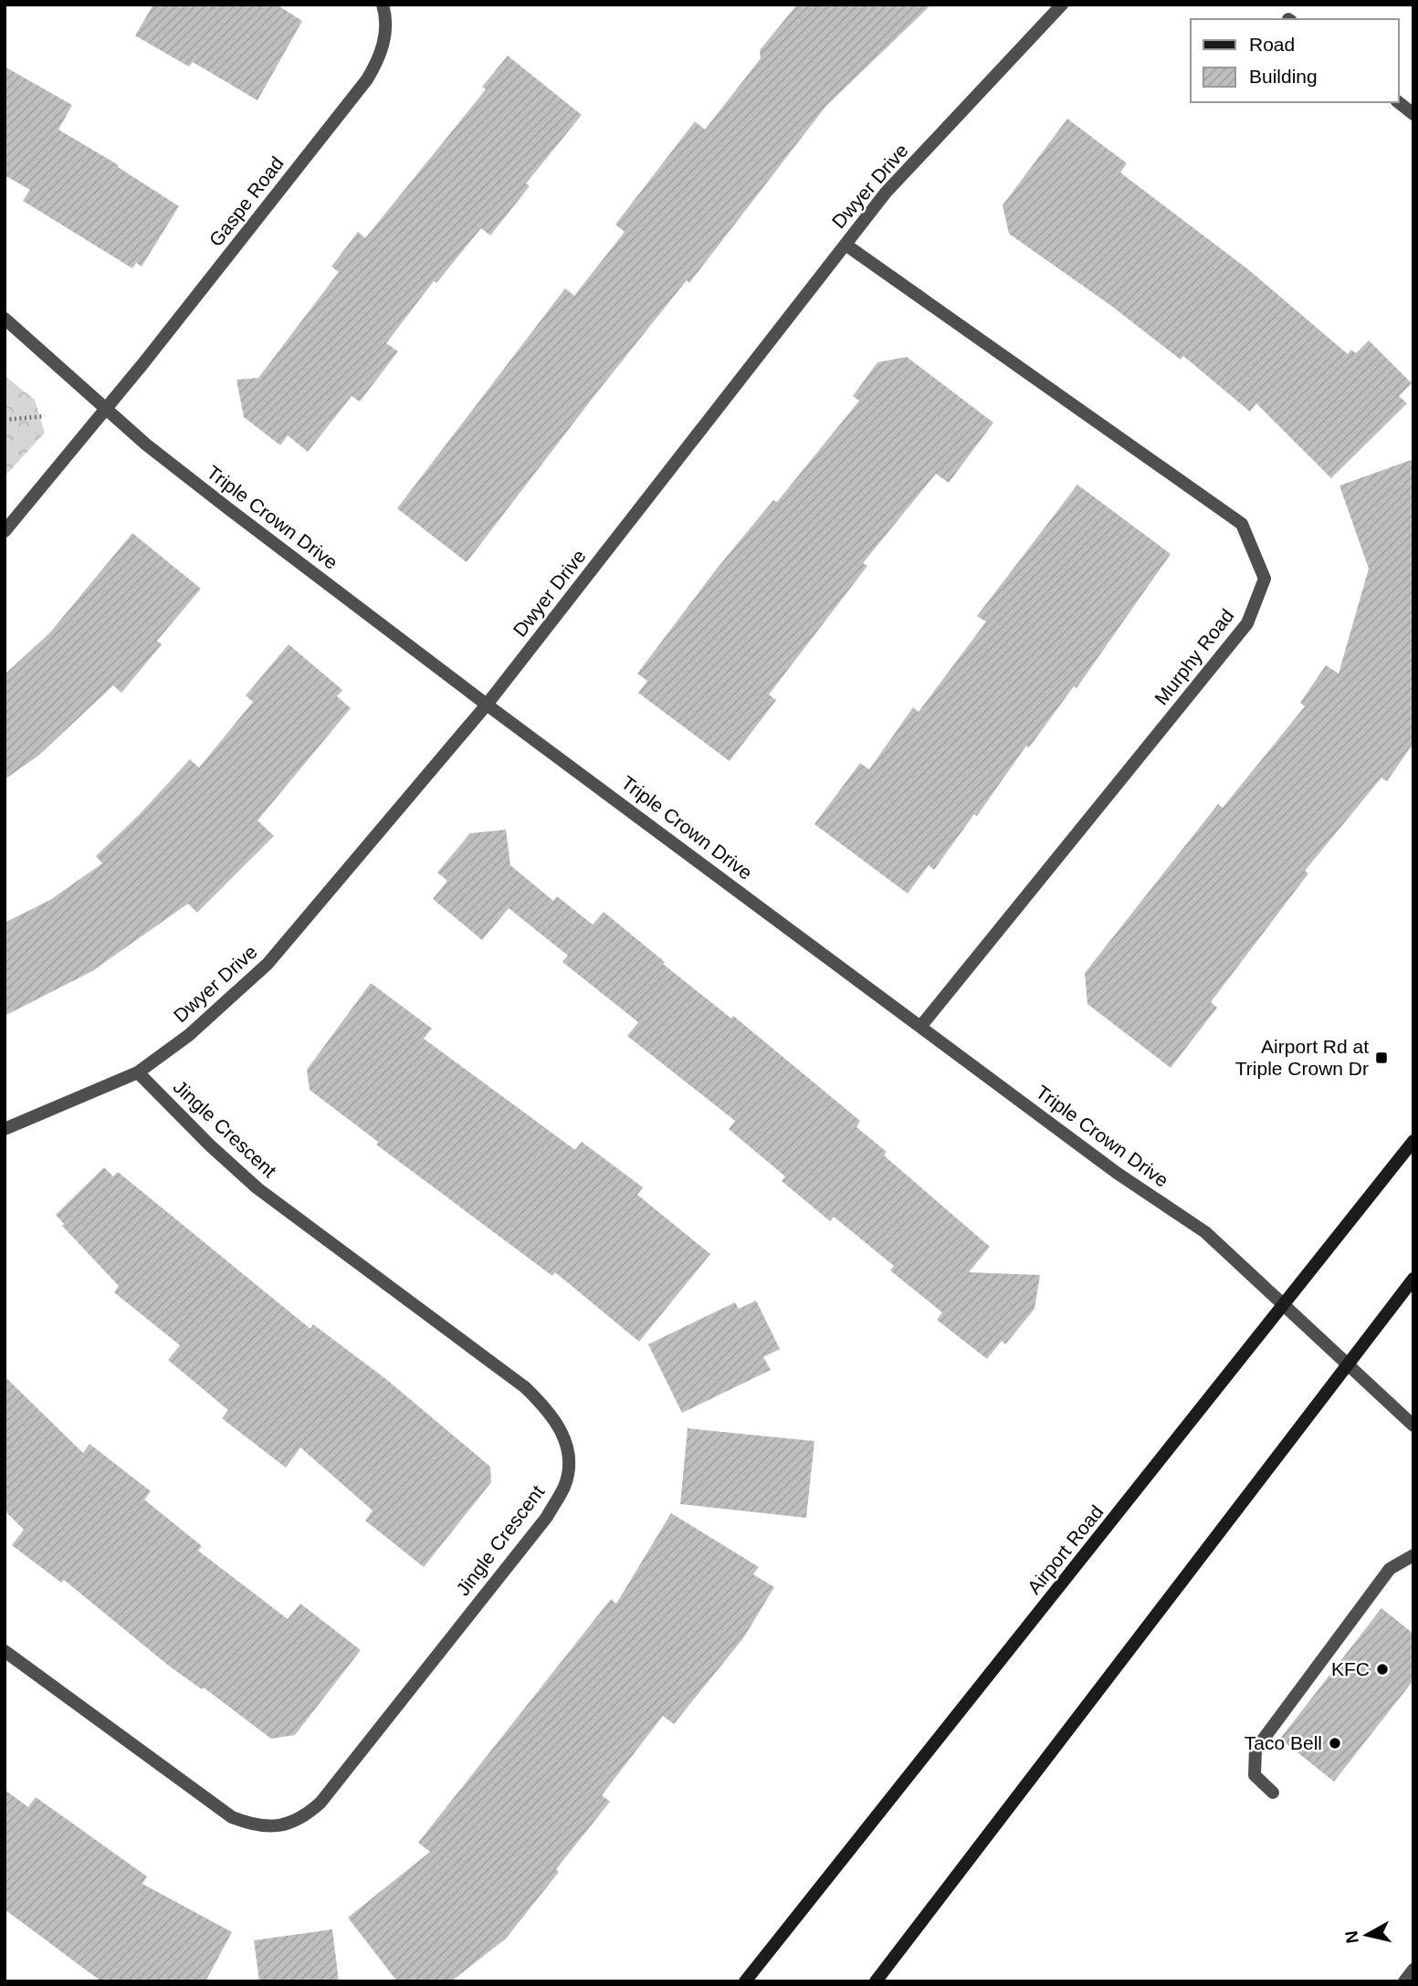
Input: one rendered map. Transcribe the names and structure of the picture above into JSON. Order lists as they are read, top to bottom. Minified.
{"streets":{"main road":["Airport Road"],"street":["Dwyer Drive","Gaspe Road","Triple Crown Drive","Murphy Road","Jingle Crescent"]},"crossings":[["Dwyer Drive","Triple Crown Drive"],["Dwyer Drive","Murphy Road"],["Dwyer Drive","Jingle Crescent"],["Gaspe Road","Triple Crown Drive"],["Triple Crown Drive","Murphy Road"],["Triple Crown Drive","Airport Road"]],"places":{"transit":["Airport Rd at Triple Crown Dr"],"other":["KFC","Taco Bell"]},"legend":["Road","Building"],"north":"left"}
